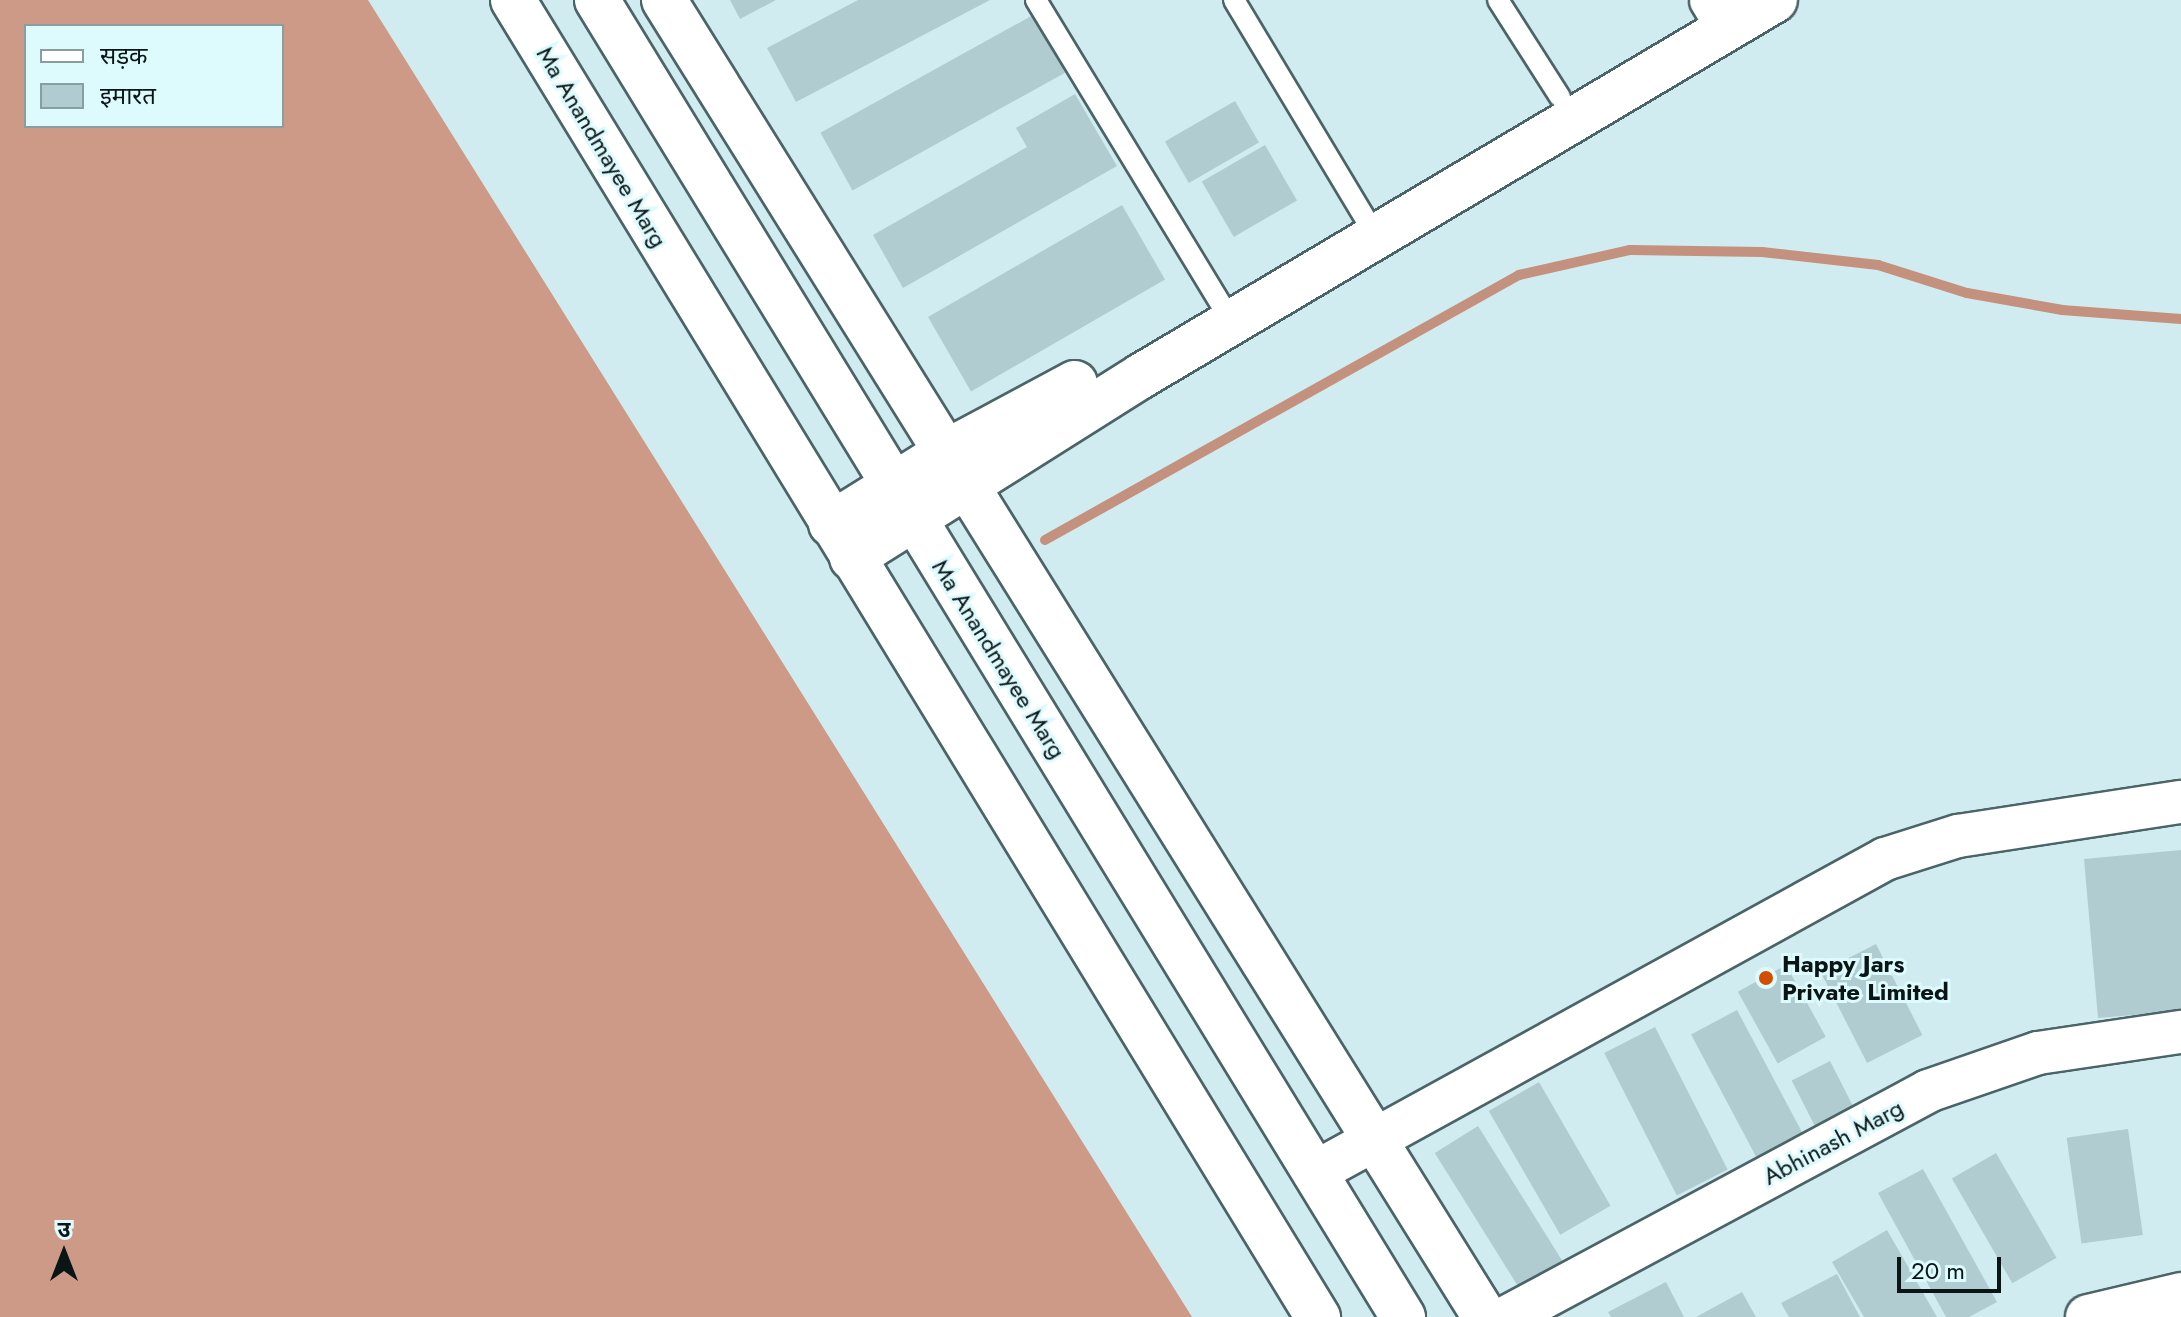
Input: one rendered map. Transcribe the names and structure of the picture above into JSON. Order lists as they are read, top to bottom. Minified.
{"streets":{"street":["Ma Anandmayee Marg","Abhinash Marg"]},"places":["Happy Jars Private Limited"],"legend":["सड़क","इमारत"],"scale_bar":"20 m","north":"top"}
